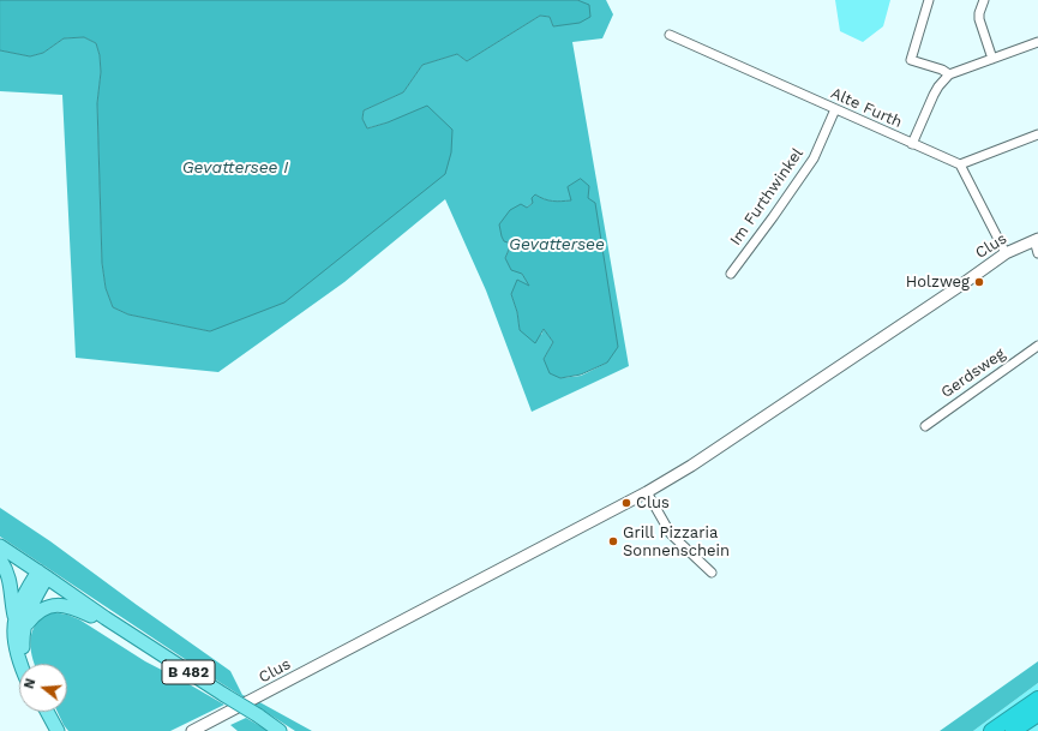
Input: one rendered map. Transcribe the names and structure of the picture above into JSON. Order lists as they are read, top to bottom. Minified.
{"streets":{"main road":["Clus","B 482"],"street":["Alte Furth","Im Furthwinkel","Gerdsweg"]},"crossings":[["Alte Furth","Im Furthwinkel"]],"water":["Gevattersee I","Gevattersee"],"places":["Holzweg","Clus","Grill Pizzaria Sonnenschein"],"north":"left"}
